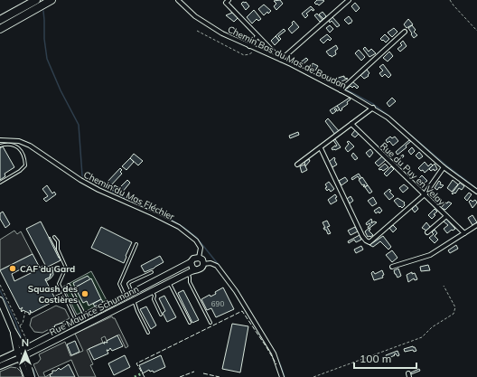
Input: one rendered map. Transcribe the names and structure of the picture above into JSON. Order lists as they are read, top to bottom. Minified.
{"streets":{"main road":["Rue Maurice Schumann"],"street":["Chemin Bas du Mas de Boudan","Rue du Puy en Velay","Chemin du Mas Fléchier"]},"crossings":[["Chemin du Mas Fléchier","Rue Maurice Schumann"]],"places":["CAF du Gard","Squash des Costières"],"house_numbers":["690"],"scale_bar":"100 m","north":"top"}
